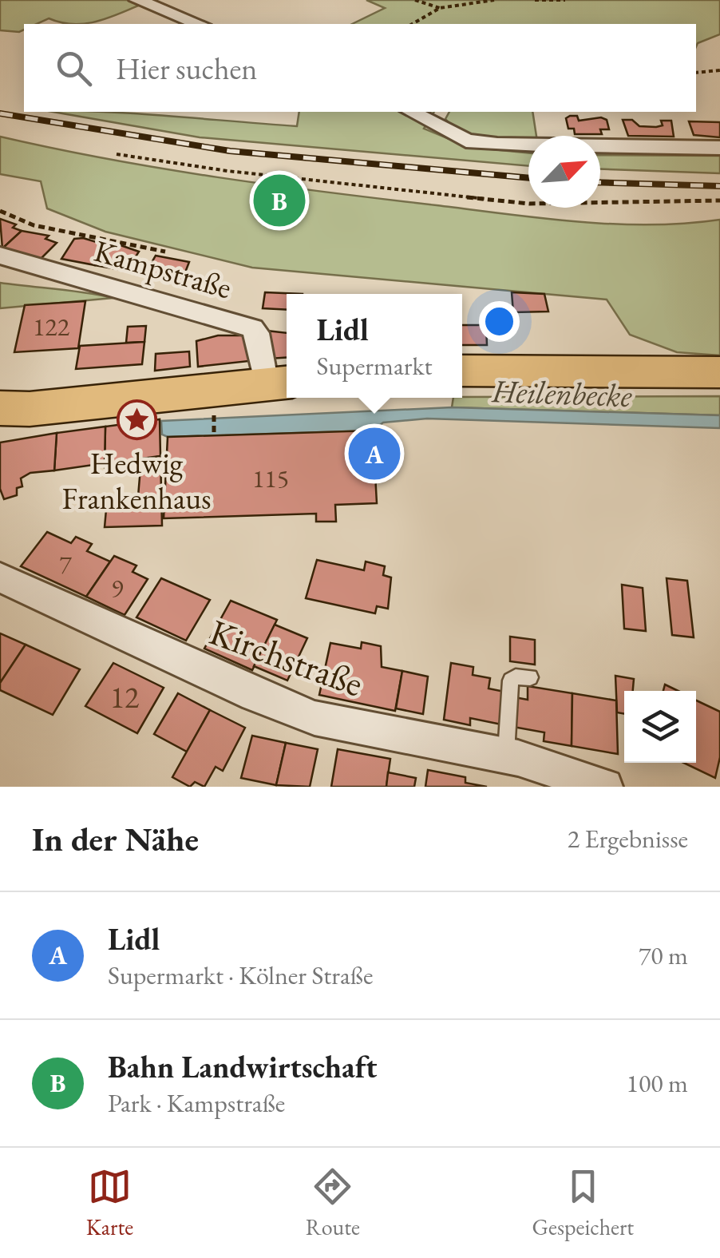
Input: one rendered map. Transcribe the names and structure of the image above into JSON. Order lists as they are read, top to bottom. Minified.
{"streets":{"street":["Kampstraße","Kirchstraße"]},"water":["Heilenbecke"],"places":{"place":["Hedwig Frankenhaus"]},"house_numbers":["122","115","7","9","12"],"north":"top right","page":{"search":"Hier suchen","pins":["B","A"],"popup":["Lidl","Supermarkt"],"heading":["In der Nähe","2 Ergebnisse"],"list":[{"mark":"A","name":"Lidl","note":"Supermarkt · Kölner Straße","value":"70 m"},{"mark":"B","name":"Bahn Landwirtschaft","note":"Park · Kampstraße","value":"100 m"}],"nav":["Karte","Route","Gespeichert"]}}
